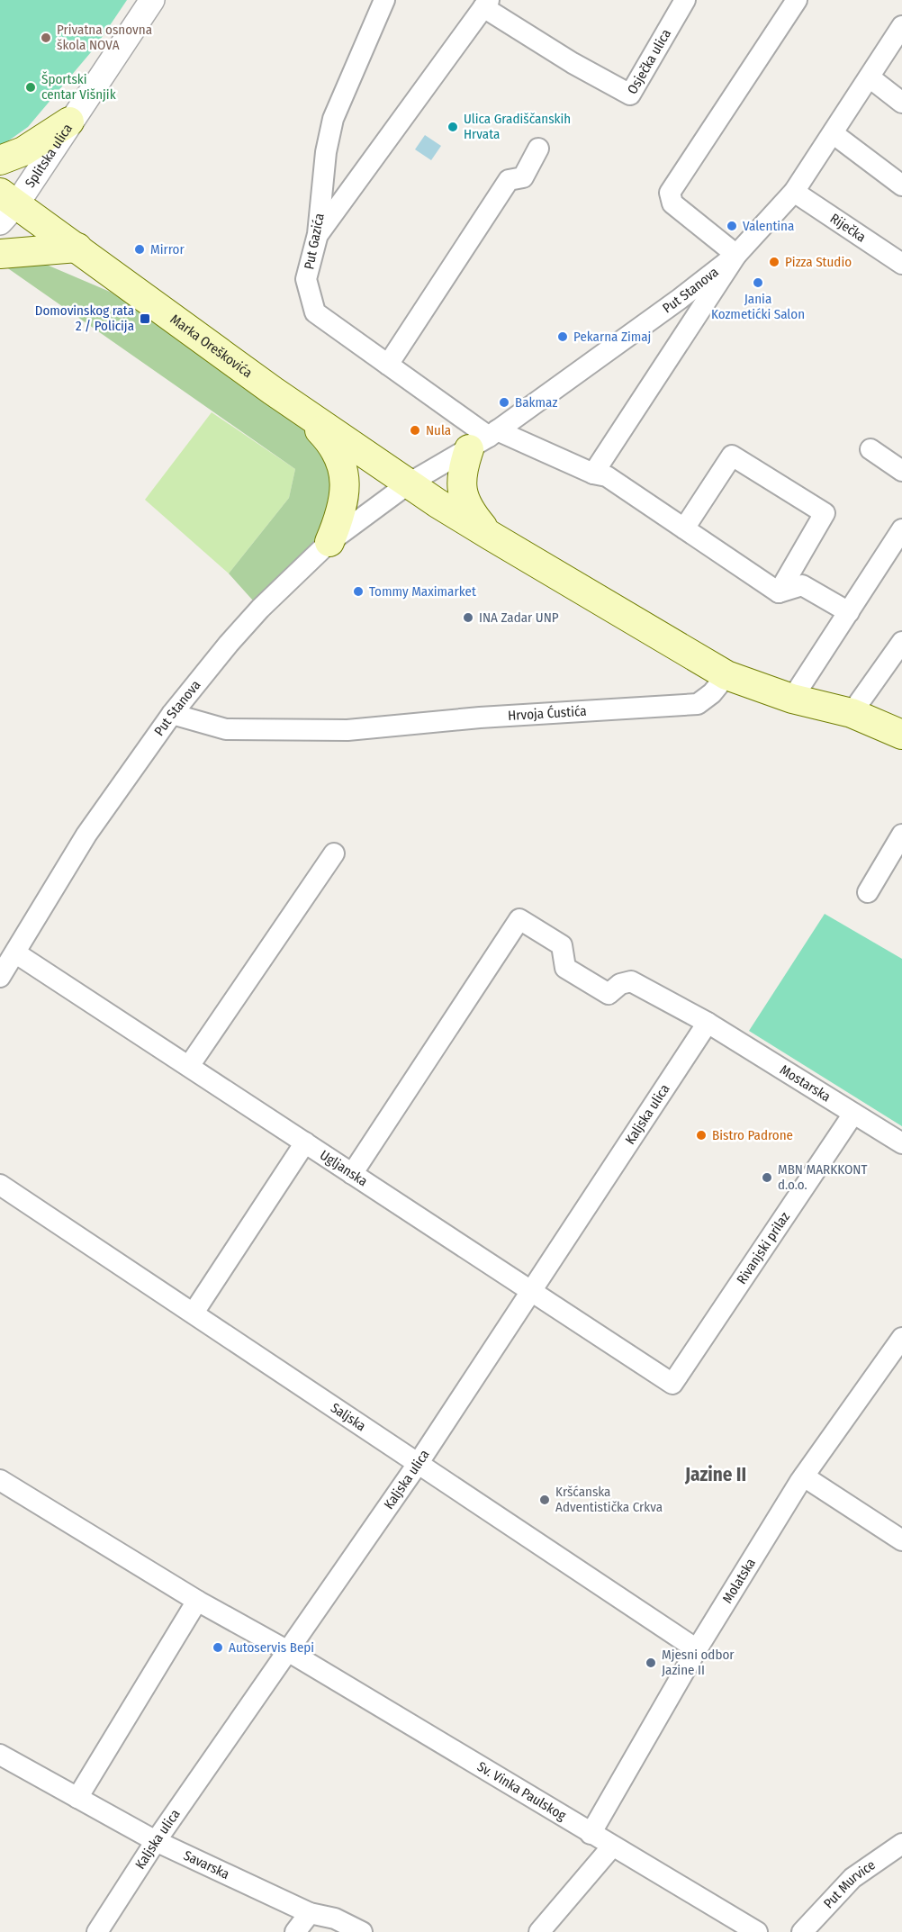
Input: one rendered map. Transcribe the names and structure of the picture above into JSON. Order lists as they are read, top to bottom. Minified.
{"streets":{"main road":["Marka Oreškovića"],"street":["Osječka ulica","Splitska ulica","Riječka","Put Gazića","Put Stanova","Hrvoja Ćustića","Mostarska","Kaljska ulica","Ugljanska","Rivanjski prilaz","Saljska","Molatska","Sv. Vinka Paulskog","Savarska","Put Murvice"]},"crossings":[["Splitska ulica","Marka Oreškovića"],["Riječka","Put Stanova"],["Put Gazića","Put Stanova"],["Put Stanova","Marka Oreškovića"],["Put Stanova","Hrvoja Ćustića"],["Put Stanova","Ugljanska"],["Mostarska","Kaljska ulica"],["Mostarska","Ugljanska"],["Mostarska","Rivanjski prilaz"],["Kaljska ulica","Ugljanska"],["Kaljska ulica","Saljska"],["Kaljska ulica","Sv. Vinka Paulskog"],["Kaljska ulica","Savarska"],["Ugljanska","Rivanjski prilaz"],["Saljska","Molatska"],["Molatska","Sv. Vinka Paulskog"]],"districts":["Jazine II"],"places":{"other":["Privatna osnovna škola NOVA","Športski centar Višnjik","Ulica Gradiščanskih Hrvata","Valentina","Mirror","Pizza Studio","Jania Kozmetićki Salon","Pekarna Zimaj","Bakmaz","Nula","Tommy Maximarket","INA Zadar UNP","Bistro Padrone","MBN MARKKONT d.o.o.","Kršćanska Adventistička Crkva","Autoservis Bepi","Mjesni odbor Jazine II"],"transit":["Domovinskog rata 2 / Policija"]}}
